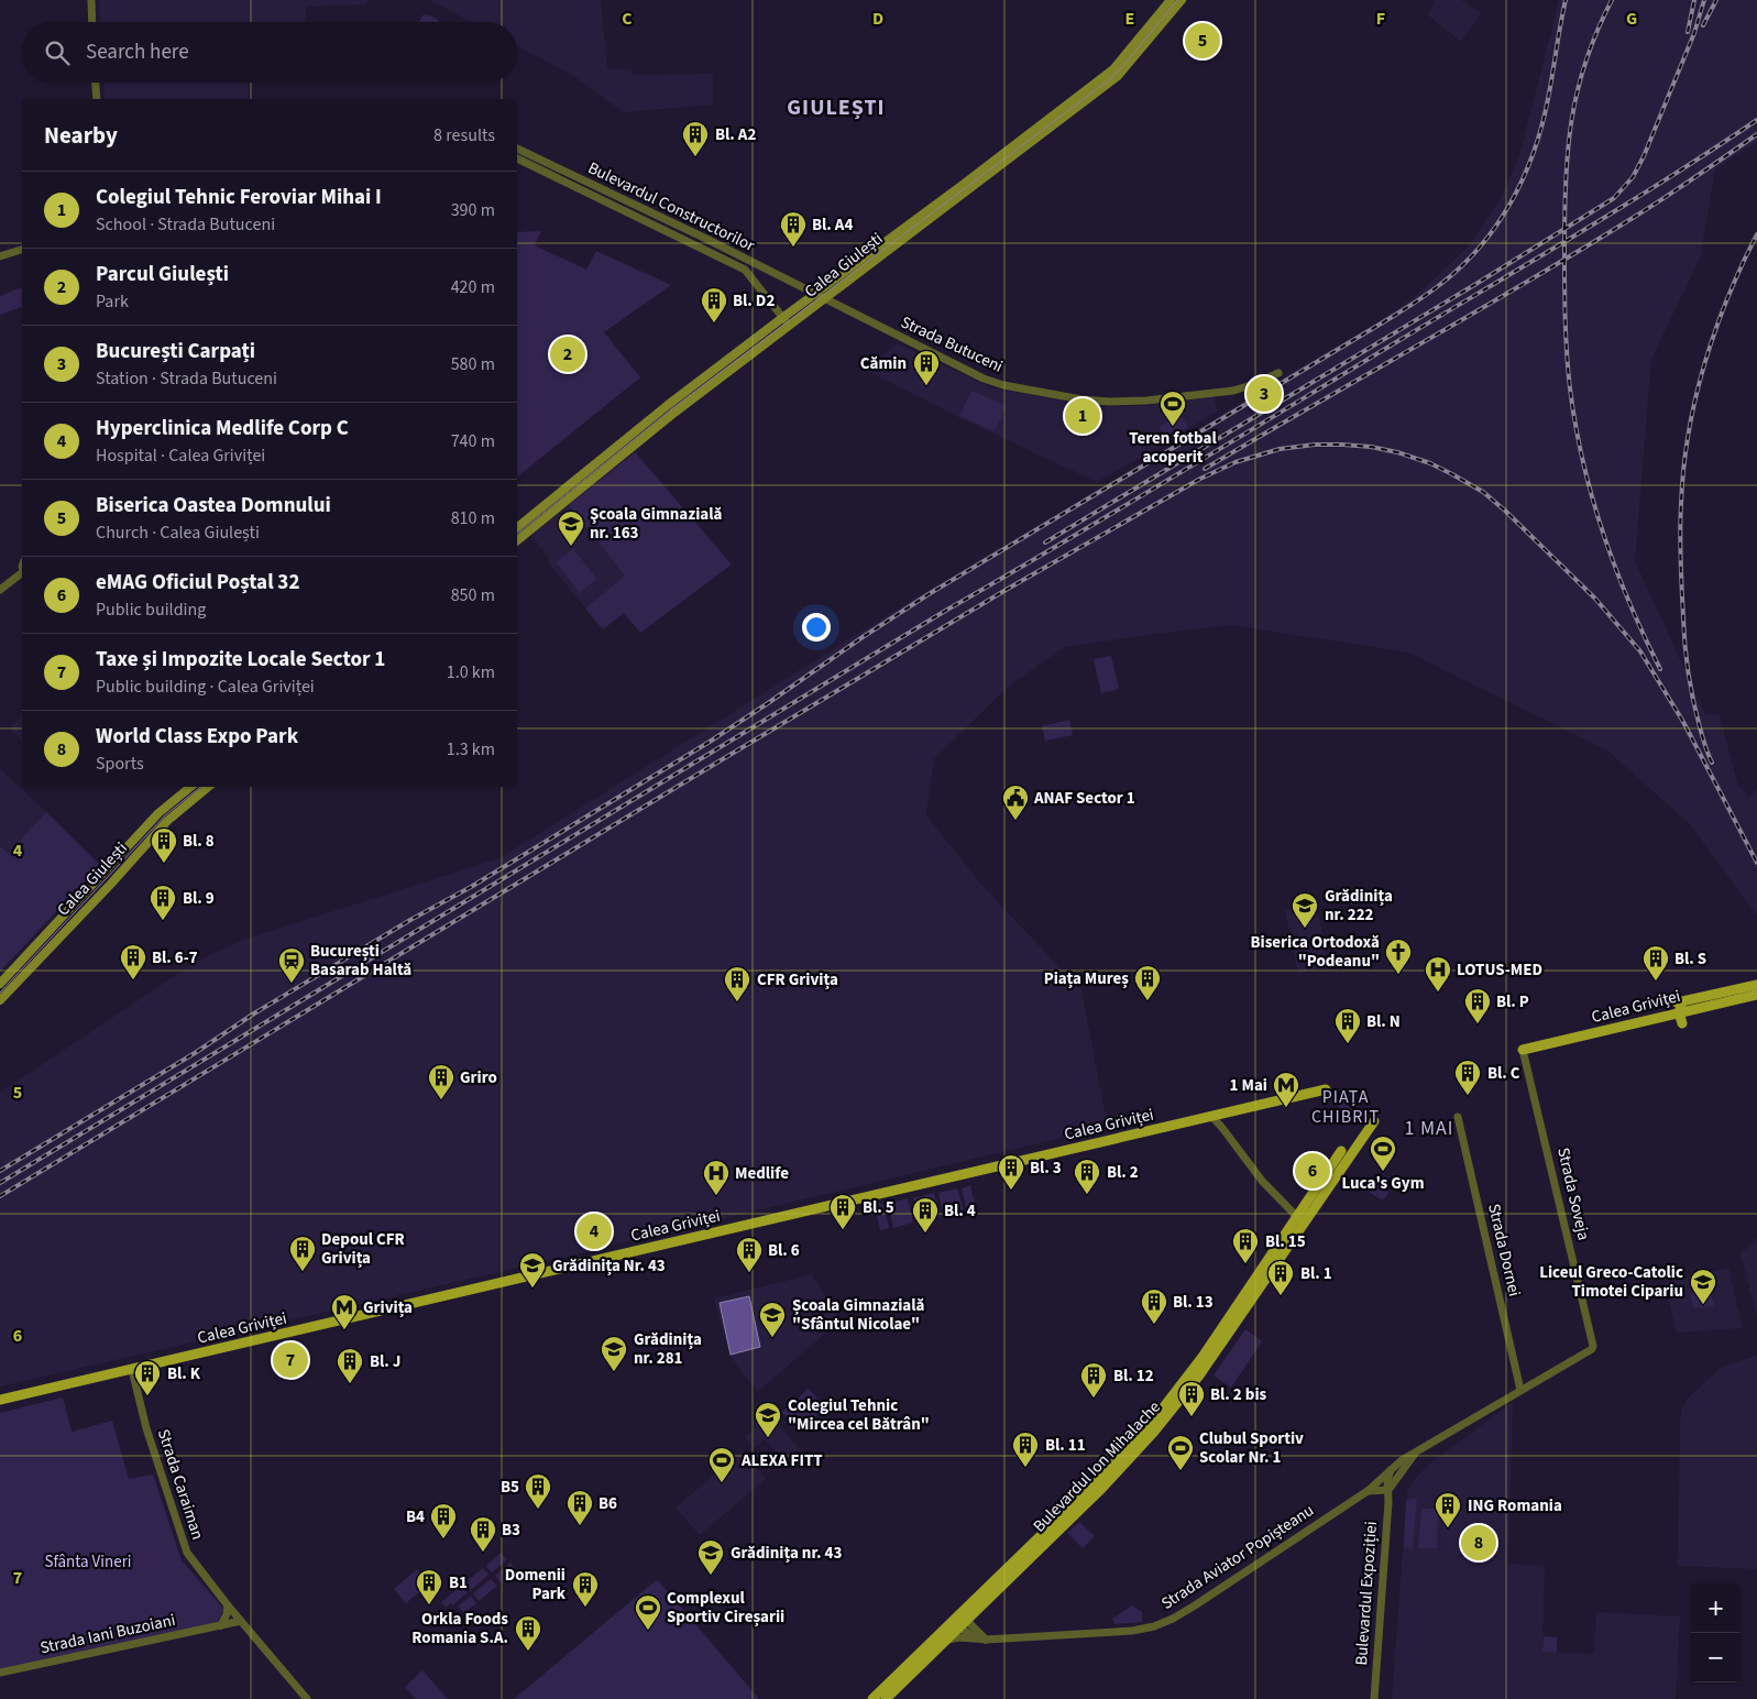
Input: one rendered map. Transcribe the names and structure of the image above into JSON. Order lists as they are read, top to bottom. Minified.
{"streets":{"main road":["Calea Giulești","Calea Griviței","Bulevardul Ion Mihalache"],"street":["Bulevardul Constructorilor","Strada Butuceni","Strada Soveja","Strada Dornei","Strada Caraiman","Strada Aviator Popișteanu","Bulevardul Expoziției","Strada Iani Buzoiani"]},"crossings":[["Bulevardul Constructorilor","Calea Giulești"],["Bulevardul Constructorilor","Strada Butuceni"],["Calea Giulești","Strada Butuceni"],["Calea Griviței","Strada Soveja"],["Calea Griviței","Strada Caraiman"],["Strada Soveja","Strada Aviator Popișteanu"],["Strada Dornei","Strada Aviator Popișteanu"],["Bulevardul Ion Mihalache","Strada Aviator Popișteanu"],["Strada Caraiman","Strada Iani Buzoiani"],["Strada Aviator Popișteanu","Bulevardul Expoziției"]],"districts":["GIULEȘTI","PIAȚA CHIBRIT","1 MAI"],"parks":["Sfânta Vineri"],"places":{"building":["Bl. A2","Bl. A4","Bl. D2","Cămin","Bl. 8","Bl. 9","Bl. 6-7","Bl. S","Piața Mureș","CFR Grivița","Bl. P","Bl. N","Bl. C","Griro","Bl. 3","Bl. 2","Bl. 5","Bl. 4","Bl. 15","Depoul CFR Grivița","Bl. 6","Bl. 1","Bl. 13","Bl. J","Bl. K","Bl. 12","Bl. 2 bis","Bl. 11","B5","B6","ING Romania","B4","B3","B1","Domenii Park","Orkla Foods Romania S.A."],"sports":["Teren fotbal acoperit","Luca's Gym","Clubul Sportiv Scolar Nr. 1","ALEXA FITT","Complexul Sportiv Cireșarii"],"school or university":["Şcoala Gimnazială nr. 163","Grădinița nr. 222","Grădinița Nr. 43","Liceul Greco-Catolic Timotei Cipariu","Școala Gimnazială \"Sfântul Nicolae\"","Grădinița nr. 281","Colegiul Tehnic \"Mircea cel Bătrân\"","Grădinița nr. 43"],"public building":["ANAF Sector 1"],"church":["Biserica Ortodoxă \"Podeanu\""],"station":["București Basarab Haltă"],"hospital":["LOTUS-MED","Medlife"],"metro station":["1 Mai","Grivița"]},"page":{"pins":["5","2","3","1","6","4","7","8"],"search":"Search here","heading":["Nearby","8 results"],"list":[{"mark":"1","name":"Colegiul Tehnic Feroviar Mihai I","note":"School · Strada Butuceni","value":"390 m"},{"mark":"2","name":"Parcul Giulești","note":"Park","value":"420 m"},{"mark":"3","name":"București Carpați","note":"Station · Strada Butuceni","value":"580 m"},{"mark":"4","name":"Hyperclinica Medlife Corp C","note":"Hospital · Calea Griviței","value":"740 m"},{"mark":"5","name":"Biserica Oastea Domnului","note":"Church · Calea Giulești","value":"810 m"},{"mark":"6","name":"eMAG Oficiul Poștal 32","note":"Public building","value":"850 m"},{"mark":"7","name":"Taxe și Impozite Locale Sector 1","note":"Public building · Calea Griviței","value":"1.0 km"},{"mark":"8","name":"World Class Expo Park","note":"Sports","value":"1.3 km"}],"map_buttons":["+","−"]},"grid":{"columns":["C","D","E","F","G"],"rows":["4","5","6","7"]}}
